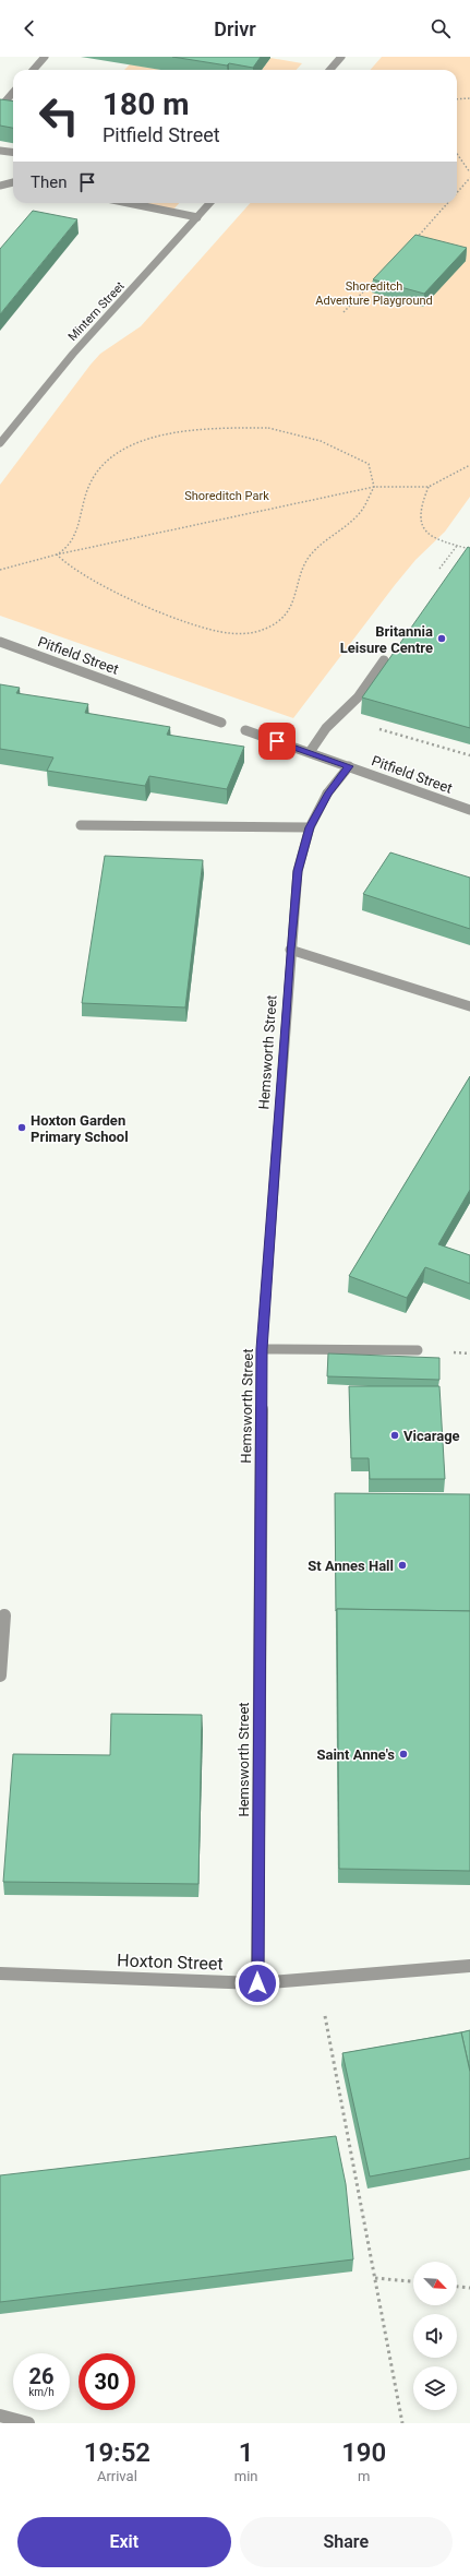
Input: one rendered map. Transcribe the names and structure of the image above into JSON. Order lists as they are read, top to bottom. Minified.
{"streets":{"street":["Mintern Street","Pitfield Street","Hemsworth Street","Hoxton Street"]},"crossings":[["Pitfield Street","Hemsworth Street"],["Hemsworth Street","Hoxton Street"]],"parks":["Shoreditch Adventure Playground","Shoreditch Park"],"places":["Britannia Leisure Centre","Hoxton Garden Primary School","Vicarage","St Annes Hall","Saint Anne's"],"north":"bottom right","page":{"header":"Drivr","turn":["180 m","Pitfield Street"],"then":"Then","speed":"26 km/h","limit":"30","eta":["19:52","Arrival","1","min","190","m"],"buttons":["Exit","Share"]}}
